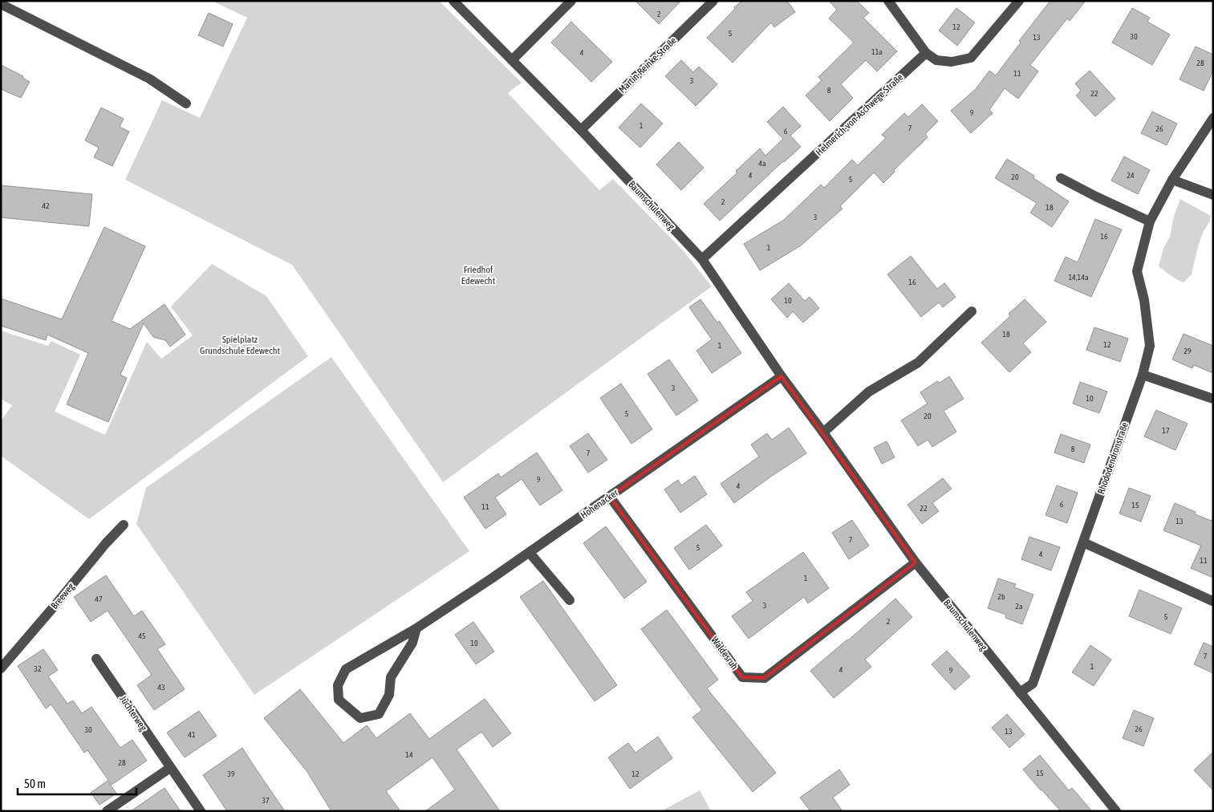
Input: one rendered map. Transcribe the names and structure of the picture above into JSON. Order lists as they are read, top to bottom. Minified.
{"streets":{"street":["Martin-Reinke-Straße","Helmerich-von-Aschwege-Straße","Baumschulenweg","Rhododendronstraße","Hohenacker","Breeweg","Waldesruh","Jüchterweg"]},"crossings":[["Martin-Reinke-Straße","Baumschulenweg"],["Helmerich-von-Aschwege-Straße","Baumschulenweg"],["Baumschulenweg","Rhododendronstraße"],["Baumschulenweg","Hohenacker"],["Baumschulenweg","Waldesruh"],["Hohenacker","Waldesruh"]],"parks":["Friedhof Edewecht","Spielplatz Grundschule Edewecht"],"house_numbers":["2","12","5","30","13","11a","4","28","11","3","8","22","9","1","7","26","6","4a","4","24","20","5","2","42","18","3","16","1","14,14a","16","10","18","12","1","29","3","10","5","20","17","8","7","9","4","6","15","11","22","13","7","5","4","11","1","2b","47","3","2a","5","2","45","10","7","1","32","4","9","43","26","30","13","41","14","28","15","39","12","37"],"scale_bar":"50 m"}
